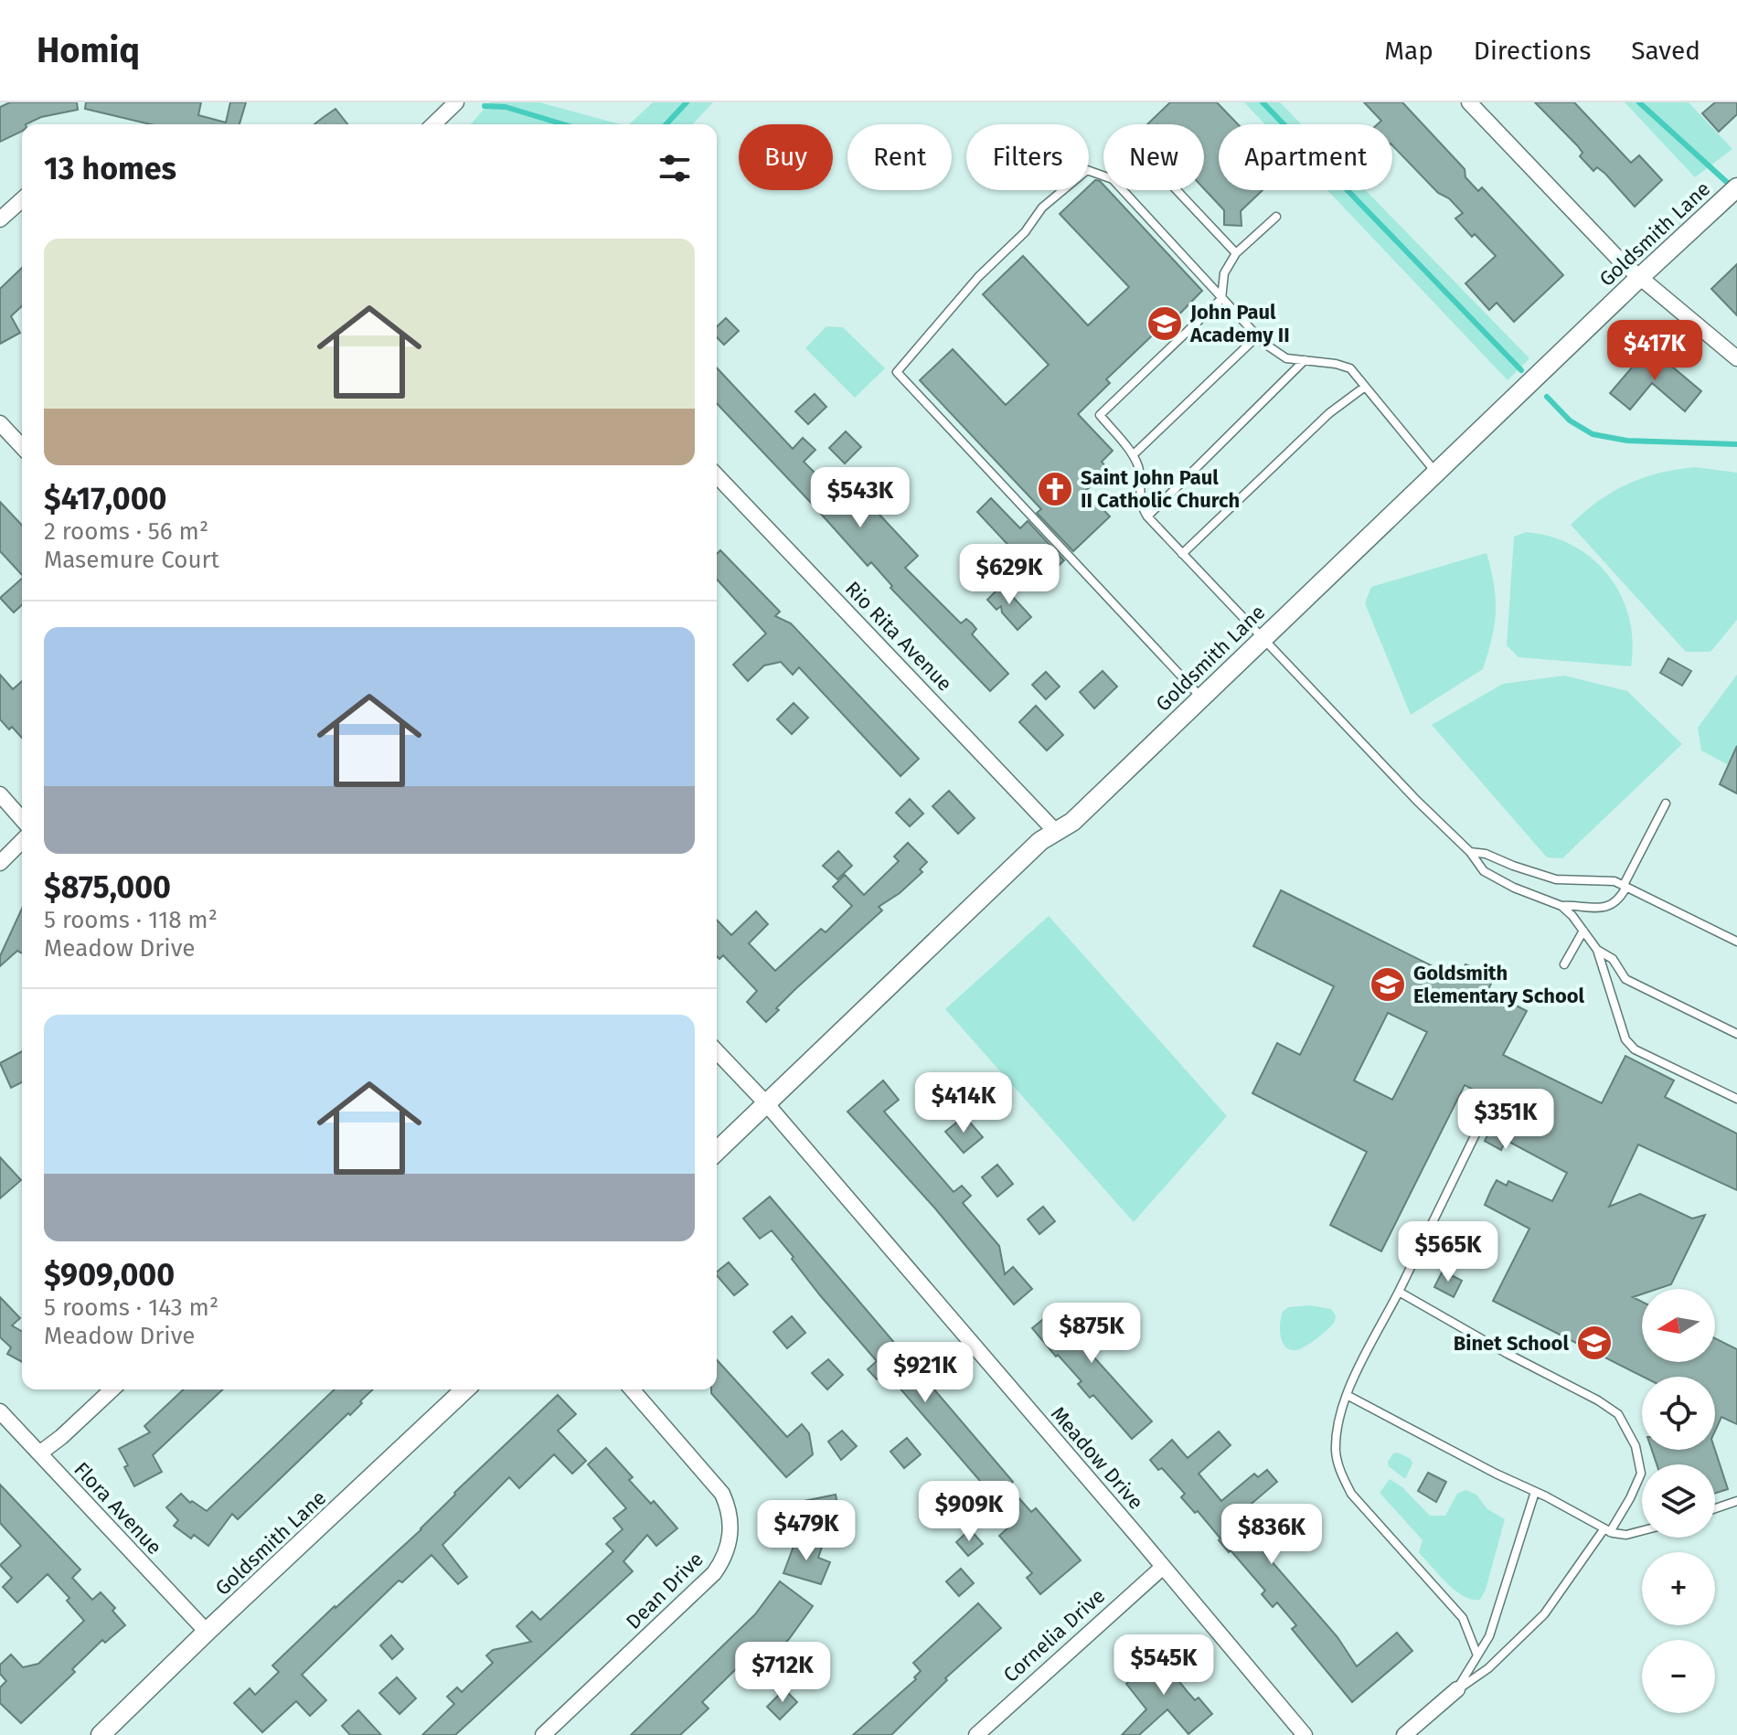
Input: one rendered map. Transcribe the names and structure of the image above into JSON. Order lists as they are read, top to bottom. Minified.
{"streets":{"street":["Goldsmith Lane","Rio Rita Avenue","Meadow Drive","Flora Avenue","Dean Drive","Cornelia Drive"]},"crossings":[["Goldsmith Lane","Rio Rita Avenue"],["Goldsmith Lane","Meadow Drive"],["Goldsmith Lane","Flora Avenue"],["Meadow Drive","Cornelia Drive"]],"places":{"school or university":["John Paul Academy II","Goldsmith Elementary School","Binet School"],"church":["Saint John Paul II Catholic Church"]},"north":"left","page":{"header":"Homiq","nav":["Map","Directions","Saved"],"chip":["Buy","Rent","Filters","New","Apartment"],"heading":"13 homes","list":[{"name":"$417,000","note":"2 rooms · 56 m² · Masemure Court"},{"name":"$875,000","note":"5 rooms · 118 m² · Meadow Drive"},{"name":"$909,000","note":"5 rooms · 143 m² · Meadow Drive"}],"price":["$417K","$543K","$629K","$414K","$351K","$565K","$875K","$921K","$909K","$479K","$836K","$545K","$712K"],"map_buttons":["+","−"]}}
